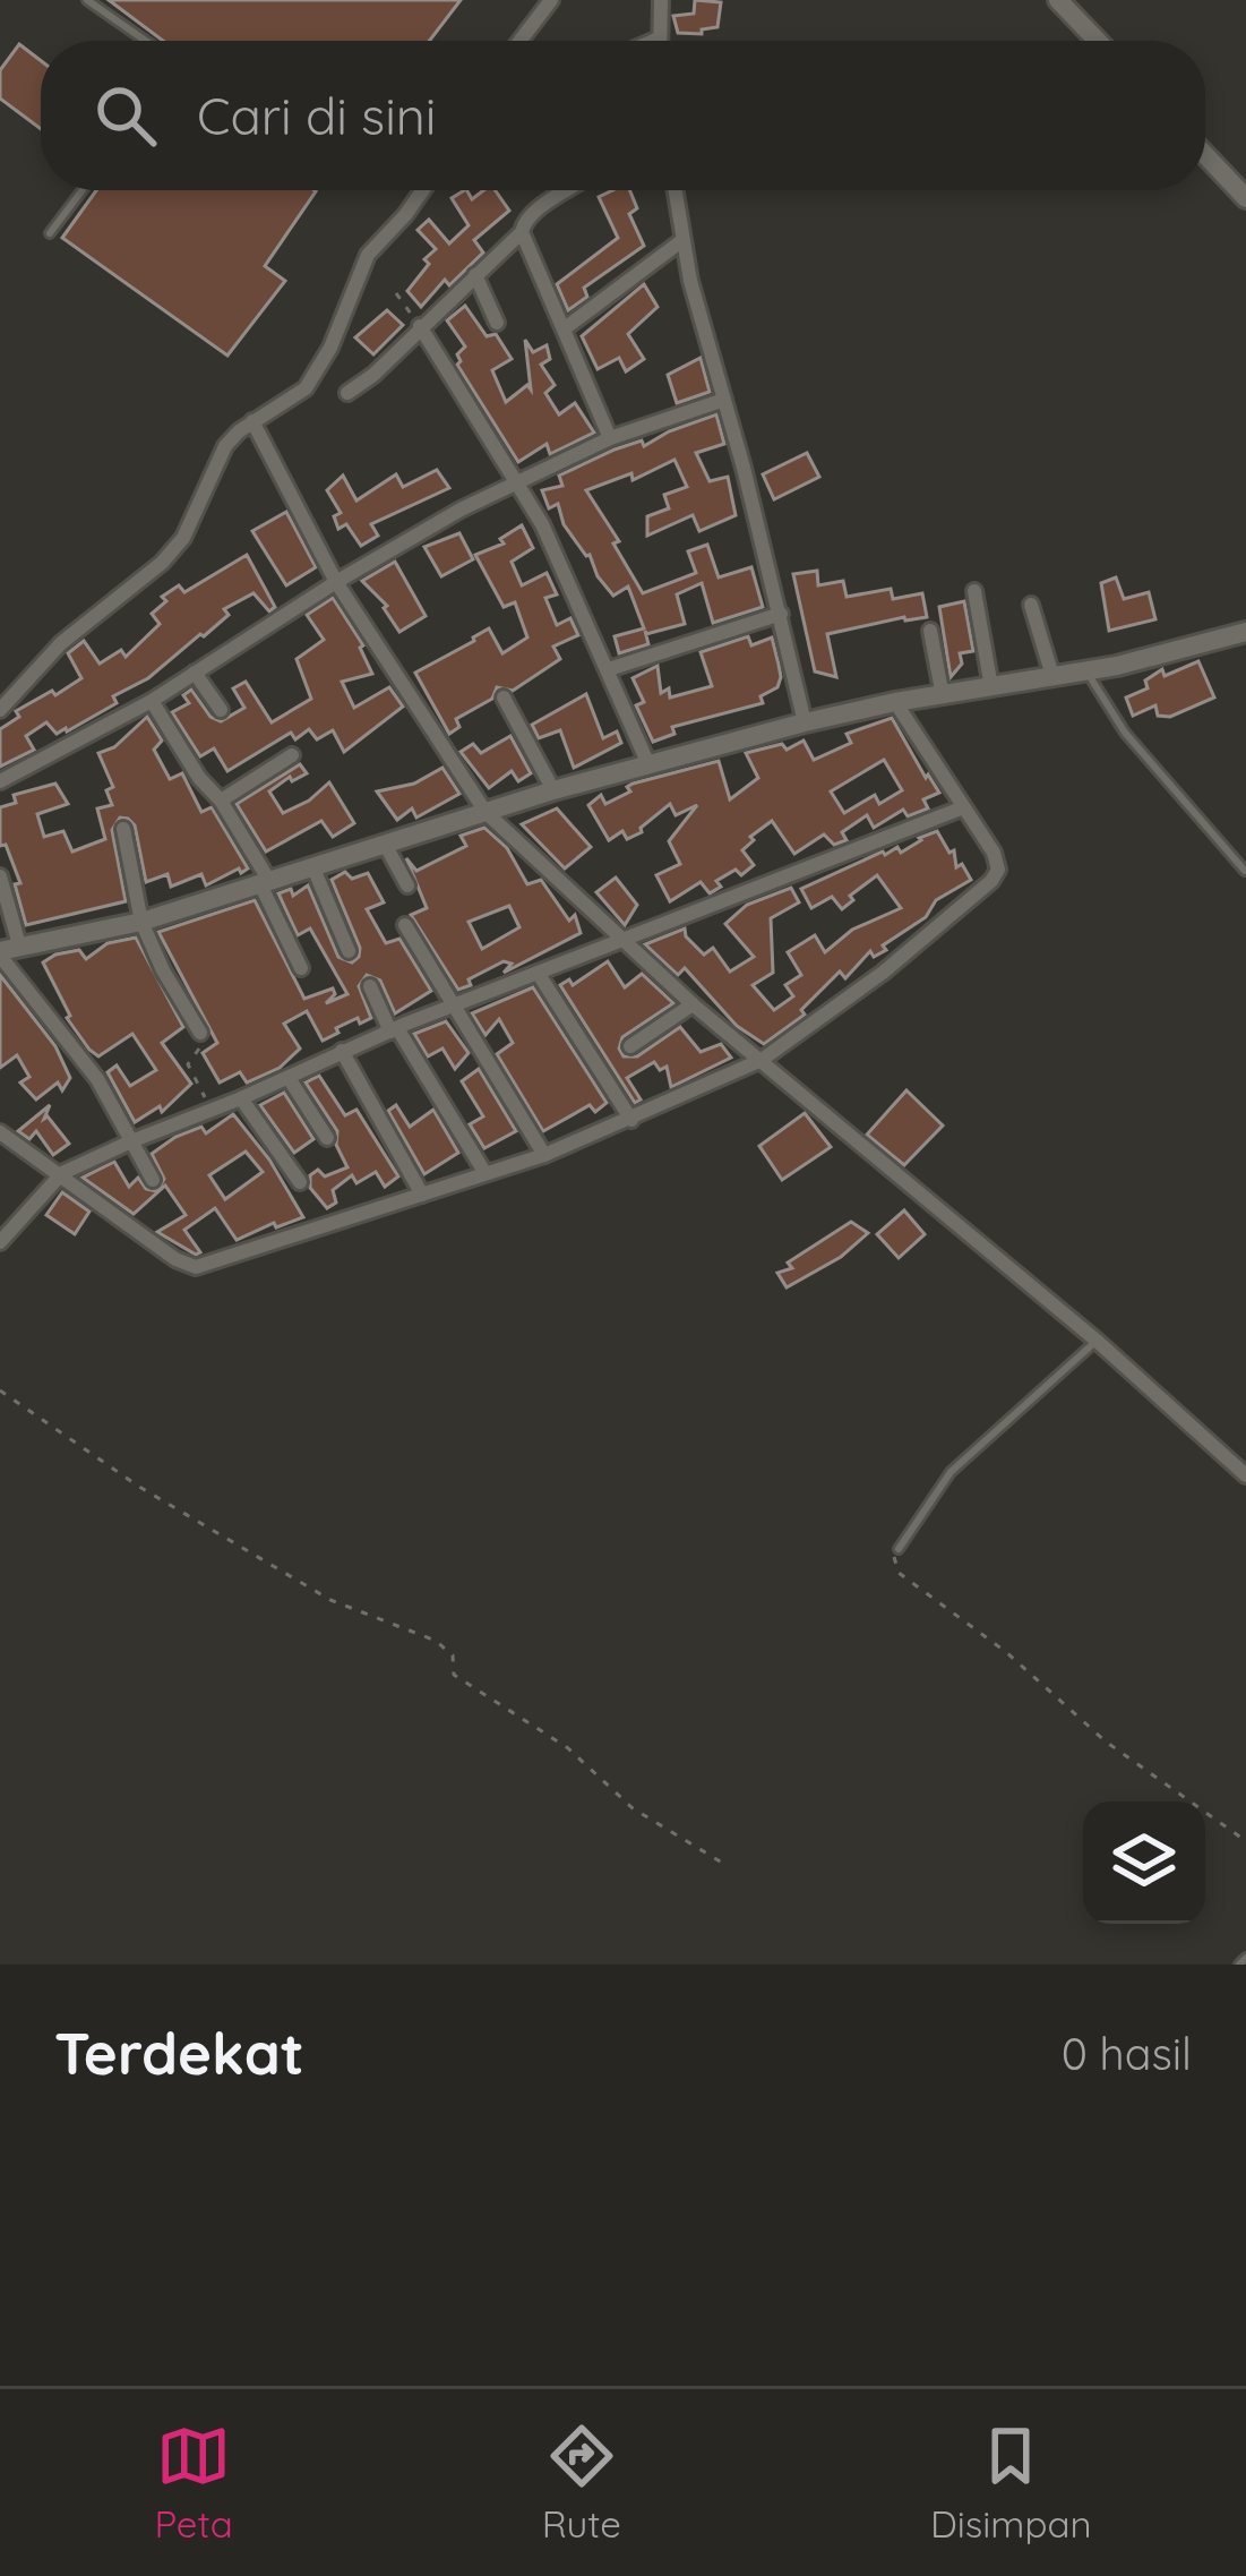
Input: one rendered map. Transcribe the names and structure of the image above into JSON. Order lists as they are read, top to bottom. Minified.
{"page":{"search":"Cari di sini","heading":["Terdekat","0 hasil"],"nav":["Peta","Rute","Disimpan"]}}
